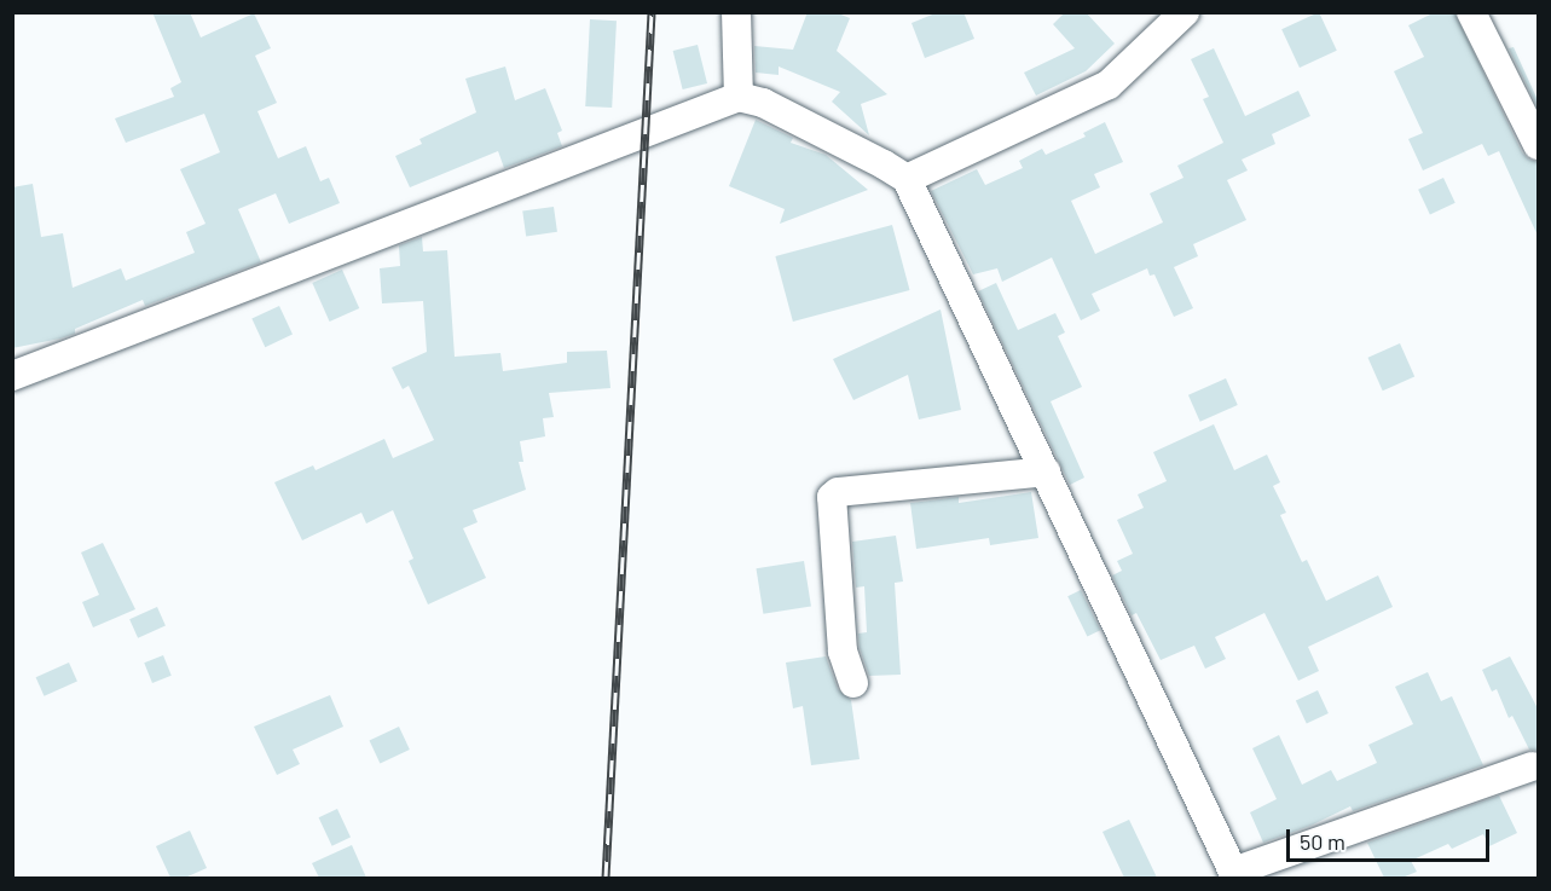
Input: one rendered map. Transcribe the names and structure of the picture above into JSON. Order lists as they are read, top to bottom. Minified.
{"scale_bar":"50 m"}
